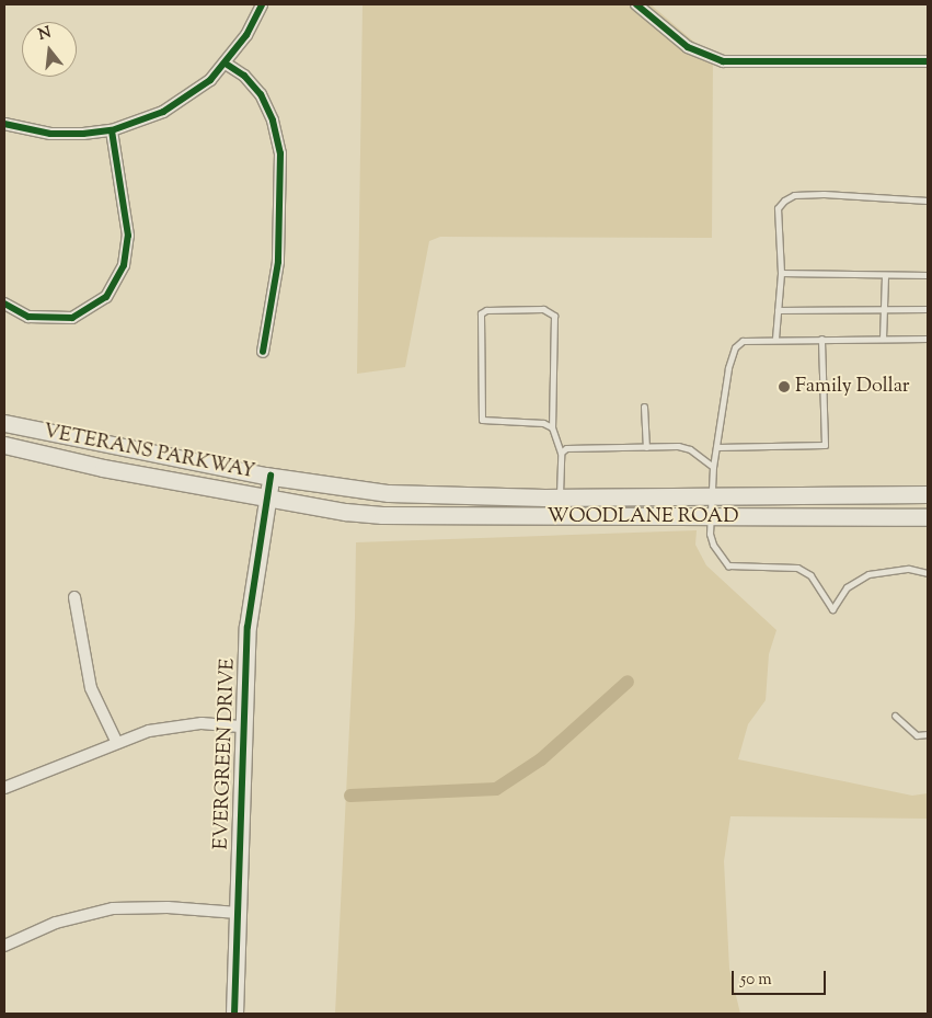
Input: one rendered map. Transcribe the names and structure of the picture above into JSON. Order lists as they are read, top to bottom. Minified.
{"streets":{"main road":["VETERANS PARKWAY","WOODLANE ROAD","EVERGREEN DRIVE"]},"crossings":[["VETERANS PARKWAY","WOODLANE ROAD"],["VETERANS PARKWAY","EVERGREEN DRIVE"]],"places":["Family Dollar"],"scale_bar":"50 m","north":"top"}
